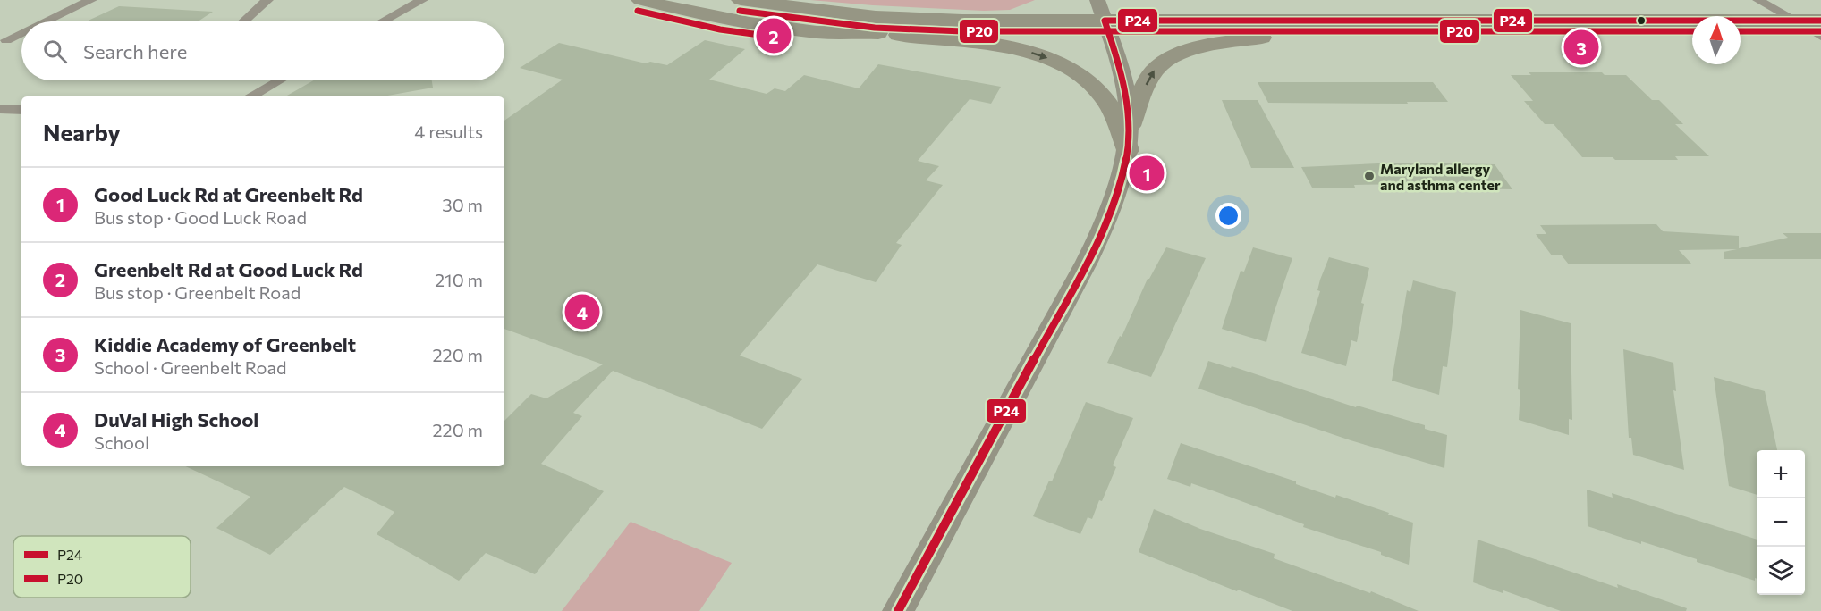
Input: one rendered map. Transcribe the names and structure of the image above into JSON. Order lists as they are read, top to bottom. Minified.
{"places":["Maryland allergy and asthma center"],"lines":["transit line P20","transit line P24"],"legend":["P24","P20"],"north":"top","page":{"pins":["2","3","1","4"],"search":"Search here","heading":["Nearby","4 results"],"list":[{"mark":"1","name":"Good Luck Rd at Greenbelt Rd","note":"Bus stop · Good Luck Road","value":"30 m"},{"mark":"2","name":"Greenbelt Rd at Good Luck Rd","note":"Bus stop · Greenbelt Road","value":"210 m"},{"mark":"3","name":"Kiddie Academy of Greenbelt","note":"School · Greenbelt Road","value":"220 m"},{"mark":"4","name":"DuVal High School","note":"School","value":"220 m"}],"map_buttons":["+","−"]}}
